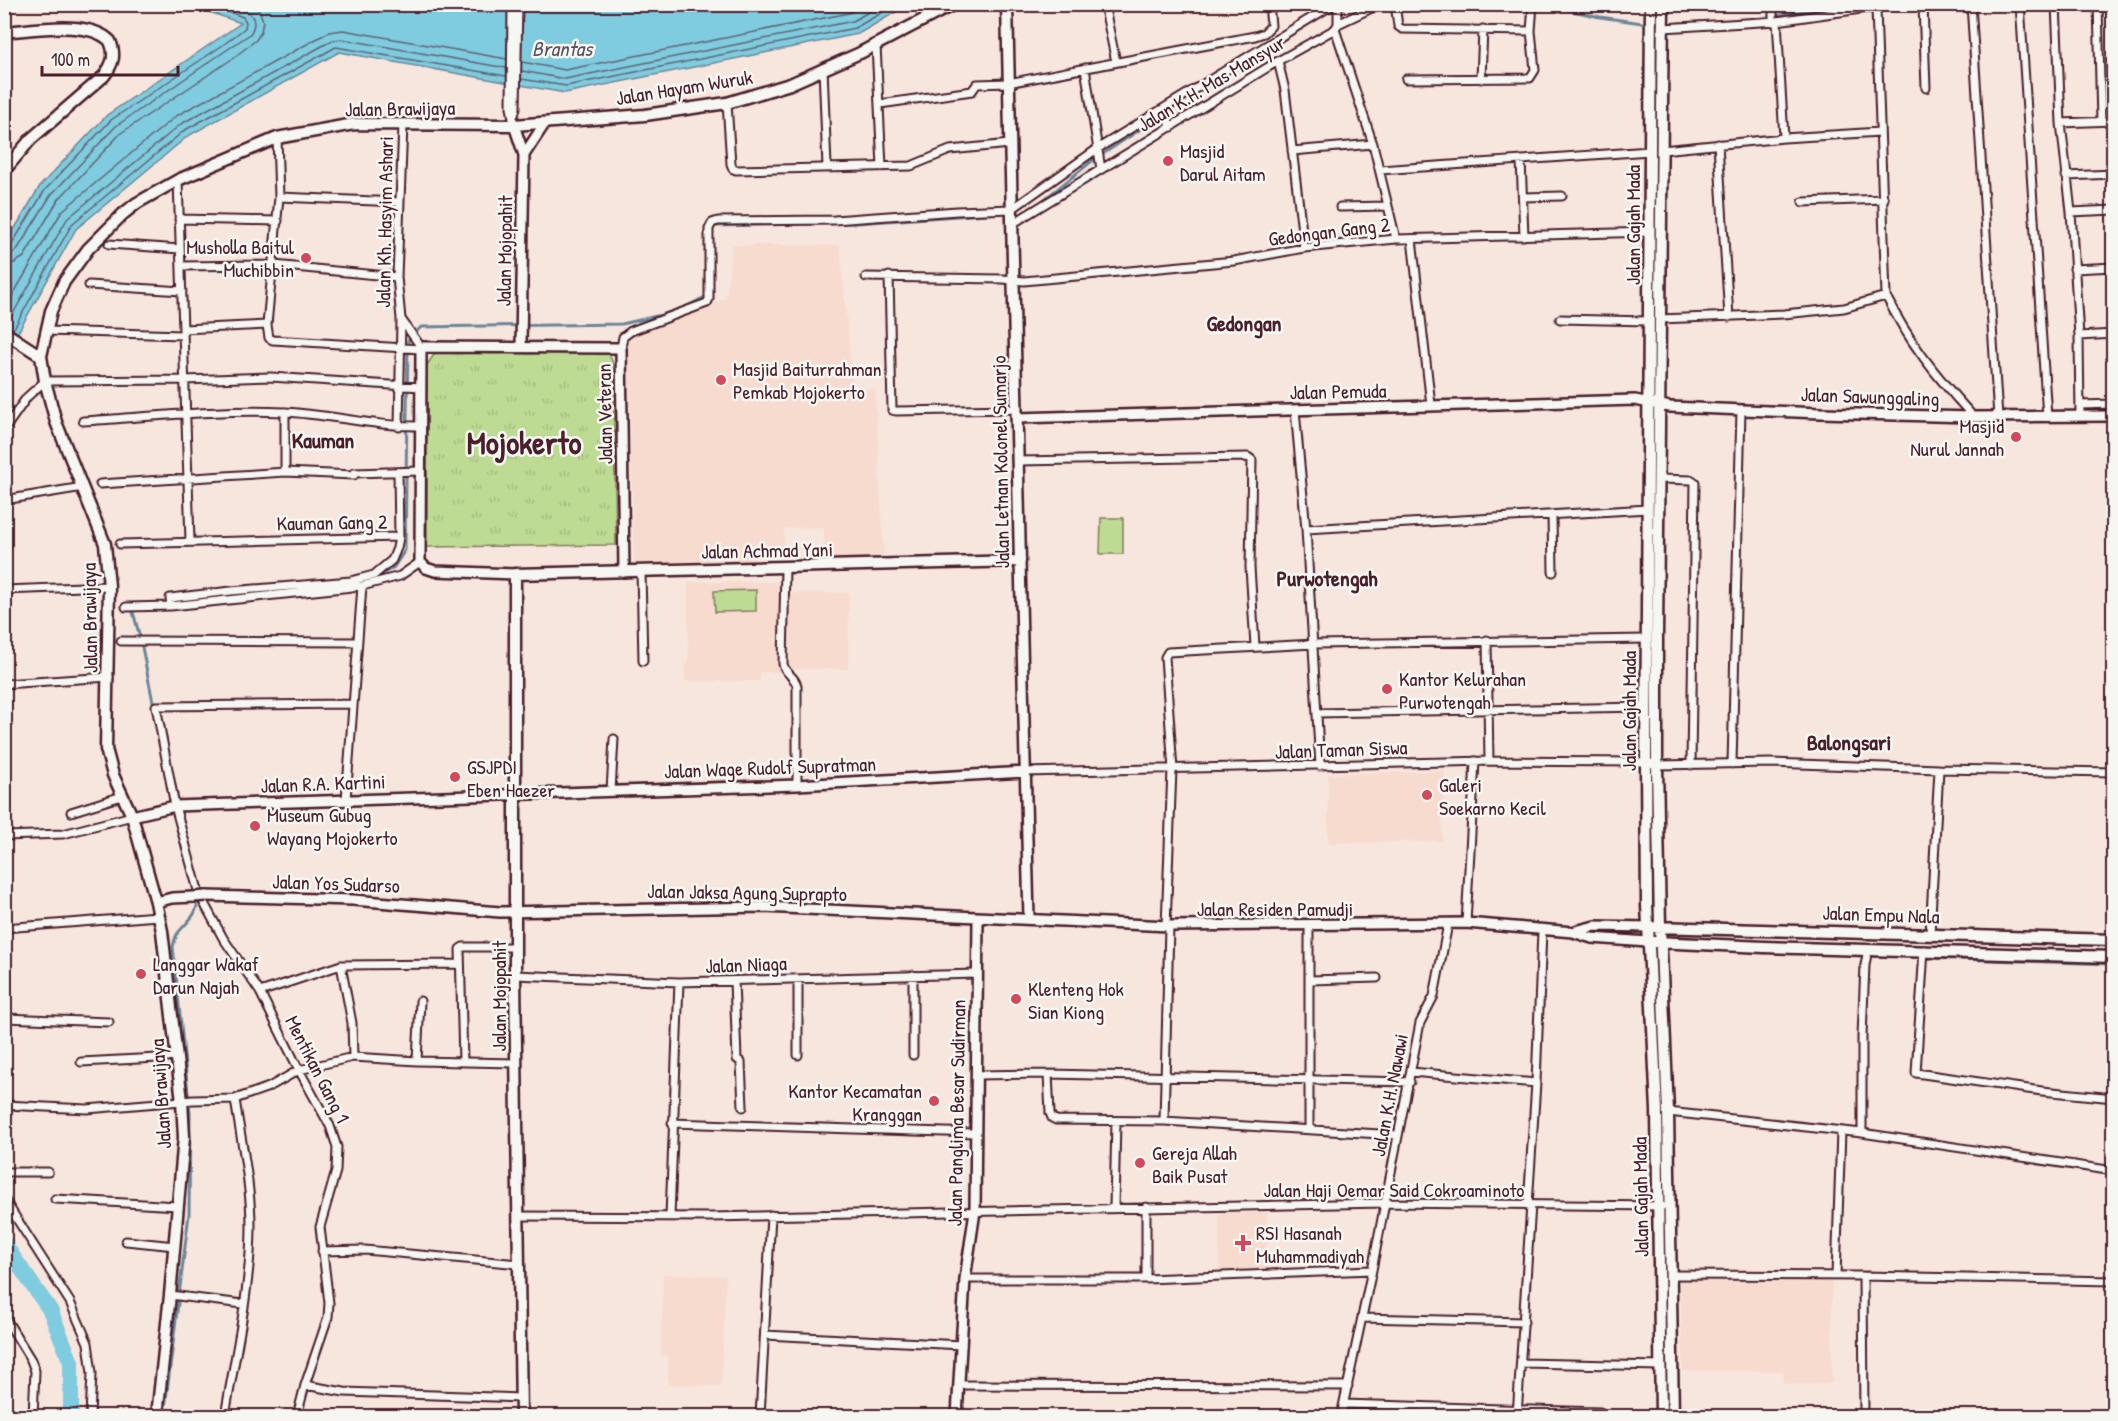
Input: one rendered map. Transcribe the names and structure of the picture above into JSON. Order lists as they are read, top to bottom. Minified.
{"streets":{"main road":["Jalan Hayam Wuruk","Jalan Brawijaya","Jalan Gajah Mada","Jalan Mojopahit","Jalan Letnan Kolonel Sumarjo","Jalan Achmad Yani","Jalan Residen Pamudji","Jalan Empu Nala"],"street":["Jalan K.H. Mas Mansyur","Jalan Kh. Hasyim Ashari","Gedongan Gang 2","Jalan Pemuda","Jalan Sawunggaling","Jalan Veteran","Kauman Gang 2","Jalan Taman Siswa","Jalan Wage Rudolf Supratman","Jalan R.A. Kartini","Jalan Yos Sudarso","Jalan Jaksa Agung Suprapto","Jalan Niaga","Mentikan Gang 1","Jalan K.H. Nawawi","Jalan Panglima Besar Sudirman","Jalan Haji Oemar Said Cokroaminoto"]},"crossings":[["Jalan K.H. Mas Mansyur","Jalan Letnan Kolonel Sumarjo"],["Jalan Hayam Wuruk","Jalan Brawijaya"],["Jalan Brawijaya","Jalan Kh. Hasyim Ashari"],["Jalan Brawijaya","Jalan Mojopahit"],["Jalan Brawijaya","Jalan R.A. Kartini"],["Jalan Brawijaya","Jalan Yos Sudarso"],["Jalan Kh. Hasyim Ashari","Jalan Veteran"],["Jalan Gajah Mada","Gedongan Gang 2"],["Jalan Gajah Mada","Jalan Pemuda"],["Jalan Gajah Mada","Jalan Sawunggaling"],["Jalan Gajah Mada","Jalan Taman Siswa"],["Jalan Gajah Mada","Jalan Residen Pamudji"],["Jalan Gajah Mada","Jalan Empu Nala"],["Jalan Gajah Mada","Jalan Haji Oemar Said Cokroaminoto"],["Gedongan Gang 2","Jalan Letnan Kolonel Sumarjo"],["Jalan Mojopahit","Jalan Veteran"],["Jalan Mojopahit","Jalan Achmad Yani"],["Jalan Mojopahit","Jalan Wage Rudolf Supratman"],["Jalan Mojopahit","Jalan R.A. Kartini"],["Jalan Mojopahit","Jalan Yos Sudarso"],["Jalan Mojopahit","Jalan Jaksa Agung Suprapto"],["Jalan Mojopahit","Jalan Niaga"],["Jalan Mojopahit","Jalan Haji Oemar Said Cokroaminoto"],["Jalan Pemuda","Jalan Sawunggaling"],["Jalan Pemuda","Jalan Letnan Kolonel Sumarjo"],["Jalan Veteran","Jalan Achmad Yani"],["Jalan Letnan Kolonel Sumarjo","Jalan Achmad Yani"],["Jalan Letnan Kolonel Sumarjo","Jalan Taman Siswa"],["Jalan Letnan Kolonel Sumarjo","Jalan Wage Rudolf Supratman"],["Jalan Letnan Kolonel Sumarjo","Jalan Residen Pamudji"],["Jalan Taman Siswa","Jalan Wage Rudolf Supratman"],["Jalan Wage Rudolf Supratman","Jalan R.A. Kartini"],["Jalan R.A. Kartini","Mentikan Gang 1"],["Jalan Yos Sudarso","Jalan Jaksa Agung Suprapto"],["Jalan Yos Sudarso","Mentikan Gang 1"],["Jalan Jaksa Agung Suprapto","Jalan Residen Pamudji"],["Jalan Jaksa Agung Suprapto","Jalan Panglima Besar Sudirman"],["Jalan Residen Pamudji","Jalan Empu Nala"],["Jalan Residen Pamudji","Jalan K.H. Nawawi"],["Jalan Residen Pamudji","Jalan Panglima Besar Sudirman"],["Jalan Niaga","Jalan Panglima Besar Sudirman"],["Jalan K.H. Nawawi","Jalan Haji Oemar Said Cokroaminoto"],["Jalan Panglima Besar Sudirman","Jalan Haji Oemar Said Cokroaminoto"]],"districts":["Gedongan","Kauman","Mojokerto","Purwotengah","Balongsari"],"water":["Brantas"],"places":{"other":["Masjid Darul Aitam","Musholla Baitul Muchibbin","Masjid Baiturrahman Pemkab Mojokerto","Masjid Nurul Jannah","Kantor Kelurahan Purwotengah","GSJPDI Eben Haezer","Galeri Soekarno Kecil","Museum Gubug Wayang Mojokerto","Langgar Wakaf Darun Najah","Klenteng Hok Sian Kiong","Kantor Kecamatan Kranggan","Gereja Allah Baik Pusat"],"health":["RSI Hasanah Muhammadiyah"]},"scale_bar":"100 m"}
